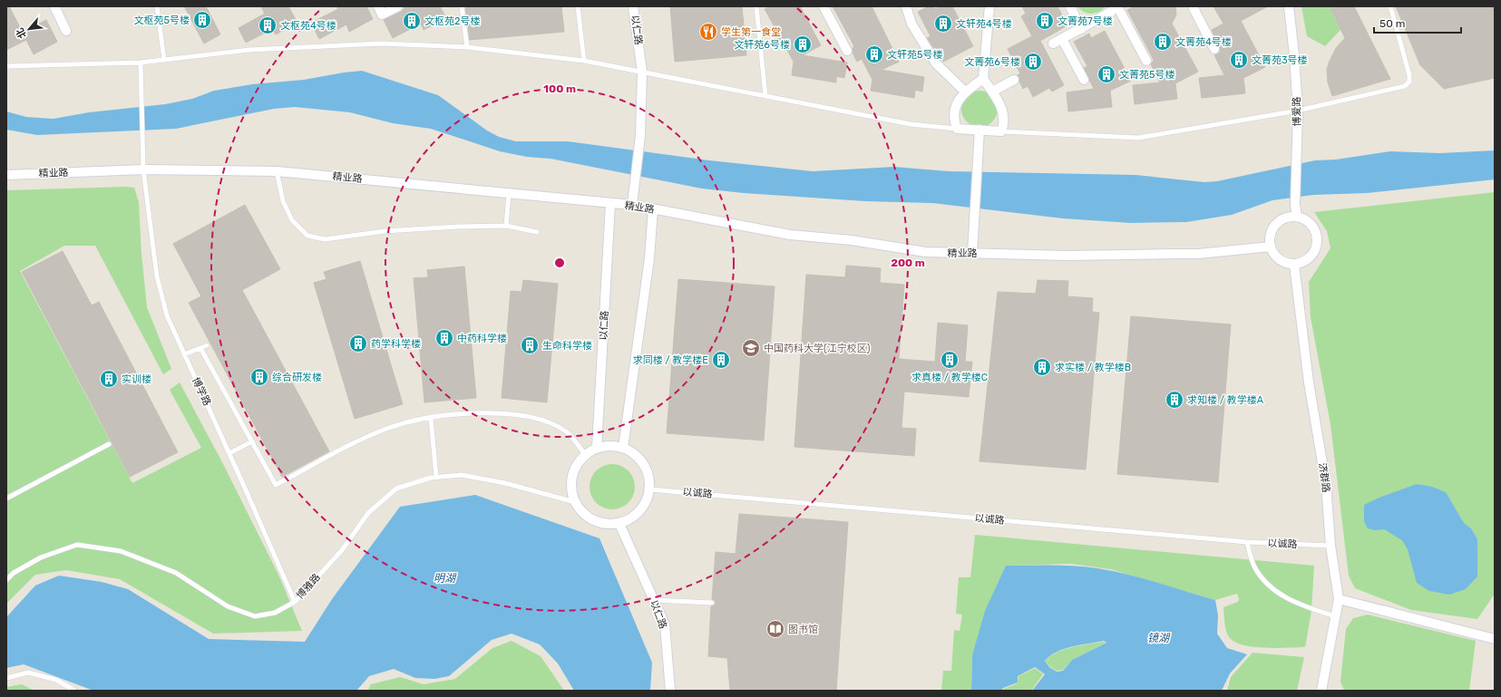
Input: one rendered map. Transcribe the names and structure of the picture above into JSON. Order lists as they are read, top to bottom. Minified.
{"streets":{"street":["以仁路","博爱路","精业路","济群路"],"lane":["博学路","以诚路","博雅路"]},"crossings":[["以仁路","精业路"],["以仁路","以诚路"],["以仁路","博雅路"],["博爱路","精业路"],["博爱路","济群路"],["精业路","博学路"],["精业路","济群路"],["博学路","博雅路"],["济群路","以诚路"],["以诚路","博雅路"]],"water":["明湖","镜湖"],"places":{"building":["文枢苑5号楼","文枢苑2号楼","文菁苑7号楼","文轩苑4号楼","文枢苑4号楼","文菁苑4号楼","文轩苑6号楼","文轩苑5号楼","文菁苑3号楼","文菁苑6号楼","文菁苑5号楼","中药科学楼","药学科学楼","生命科学楼","求同楼 / 教学楼E","求真楼 / 教学楼C","求实楼 / 教学楼B","综合研发楼","实训楼","求知楼 / 教学楼A"],"restaurant":["学生第一食堂"],"school or university":["中国药科大学(江宁校区)"],"library":["图书馆"]},"scale_bar":"50 m","north":"bottom left","rings":["100 m","200 m"]}
